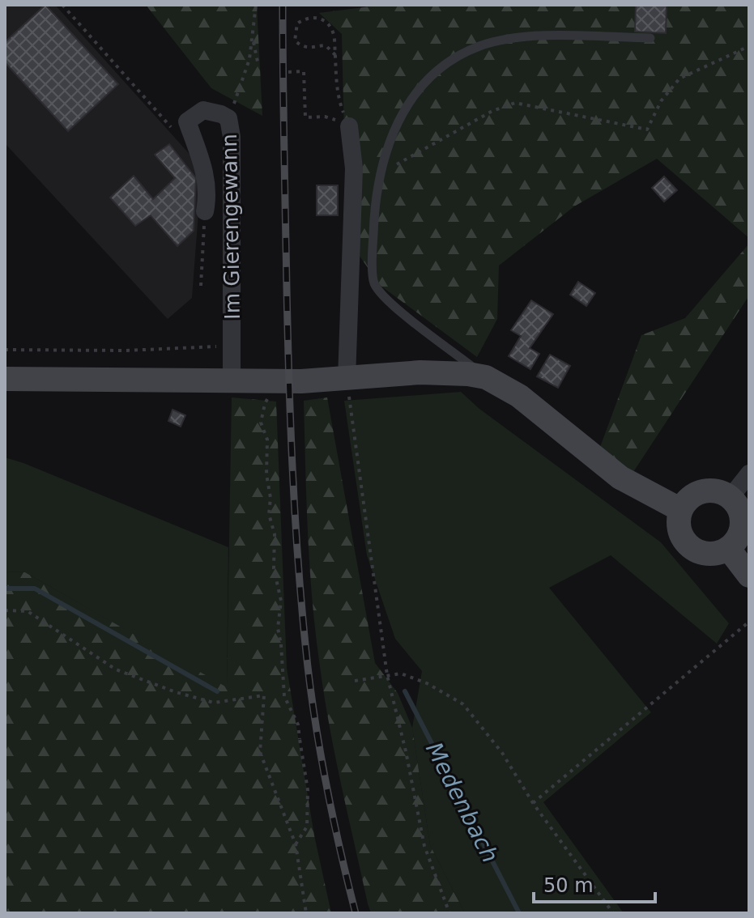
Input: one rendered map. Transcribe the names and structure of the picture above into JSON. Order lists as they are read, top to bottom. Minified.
{"streets":{"street":["Im Gierengewann"]},"water":["Medenbach"],"scale_bar":"50 m"}
